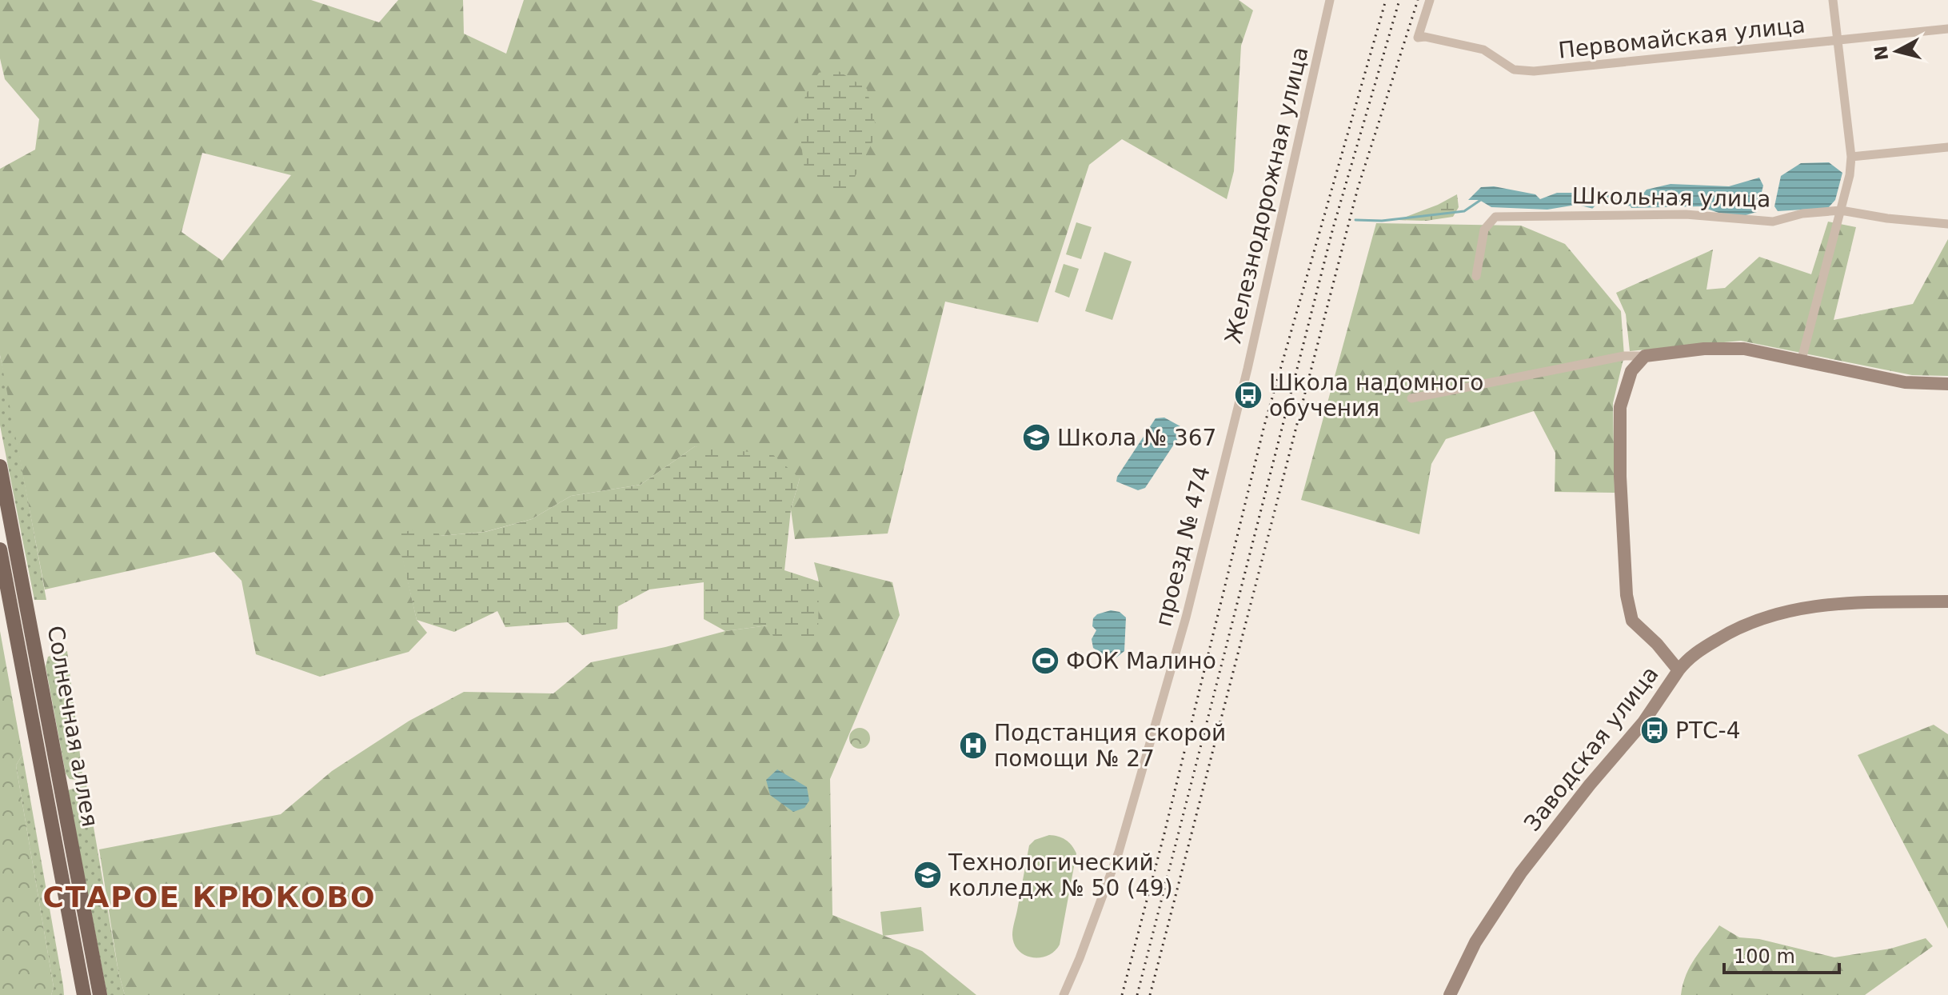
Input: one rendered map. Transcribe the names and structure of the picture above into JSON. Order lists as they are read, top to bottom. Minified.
{"streets":{"main road":["Солнечная аллея"],"street":["Первомайская улица","Железнодорожная улица","Школьная улица","проезд № 474","Заводская улица"]},"crossings":[["Железнодорожная улица","проезд № 474"]],"districts":["СТАРОЕ КРЮКОВО"],"places":{"bus stop":["Школа надомного обучения","РТС-4"],"school or university":["Школа № 367","Технологический колледж № 50 (49)"],"sports":["ФОК Малино"],"hospital":["Подстанция скорой помощи № 27"]},"scale_bar":"100 m","north":"left"}
